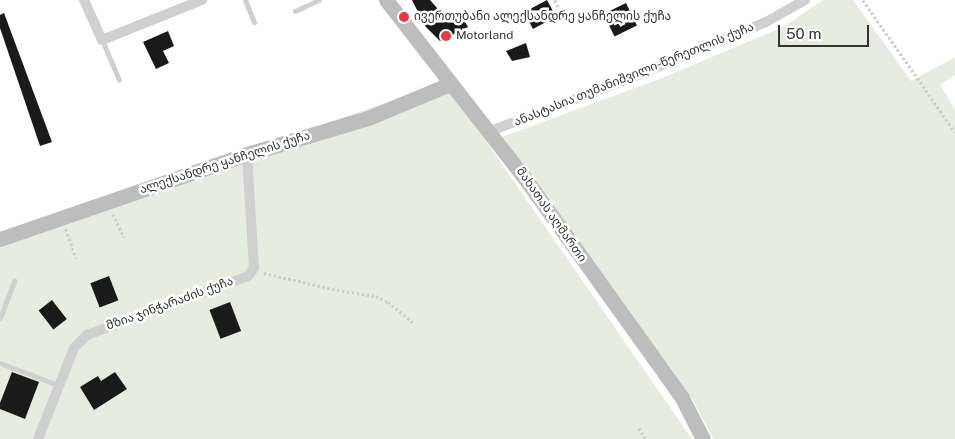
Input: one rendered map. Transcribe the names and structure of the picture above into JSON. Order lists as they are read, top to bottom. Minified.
{"streets":{"main road":["ალექსანდრე ყანჩელის ქუჩა","მახათას აღმართი"],"street":["ანასტასია თუმანიშვილი-წერეთლის ქუჩა","მზია ჯინჭარაძის ქუჩა"]},"crossings":[["ანასტასია თუმანიშვილი-წერეთლის ქუჩა","მახათას აღმართი"],["ალექსანდრე ყანჩელის ქუჩა","მახათას აღმართი"]],"places":["ივერთუბანი ალექსანდრე ყანჩელის ქუჩა","Motorland"],"scale_bar":"50 m"}
